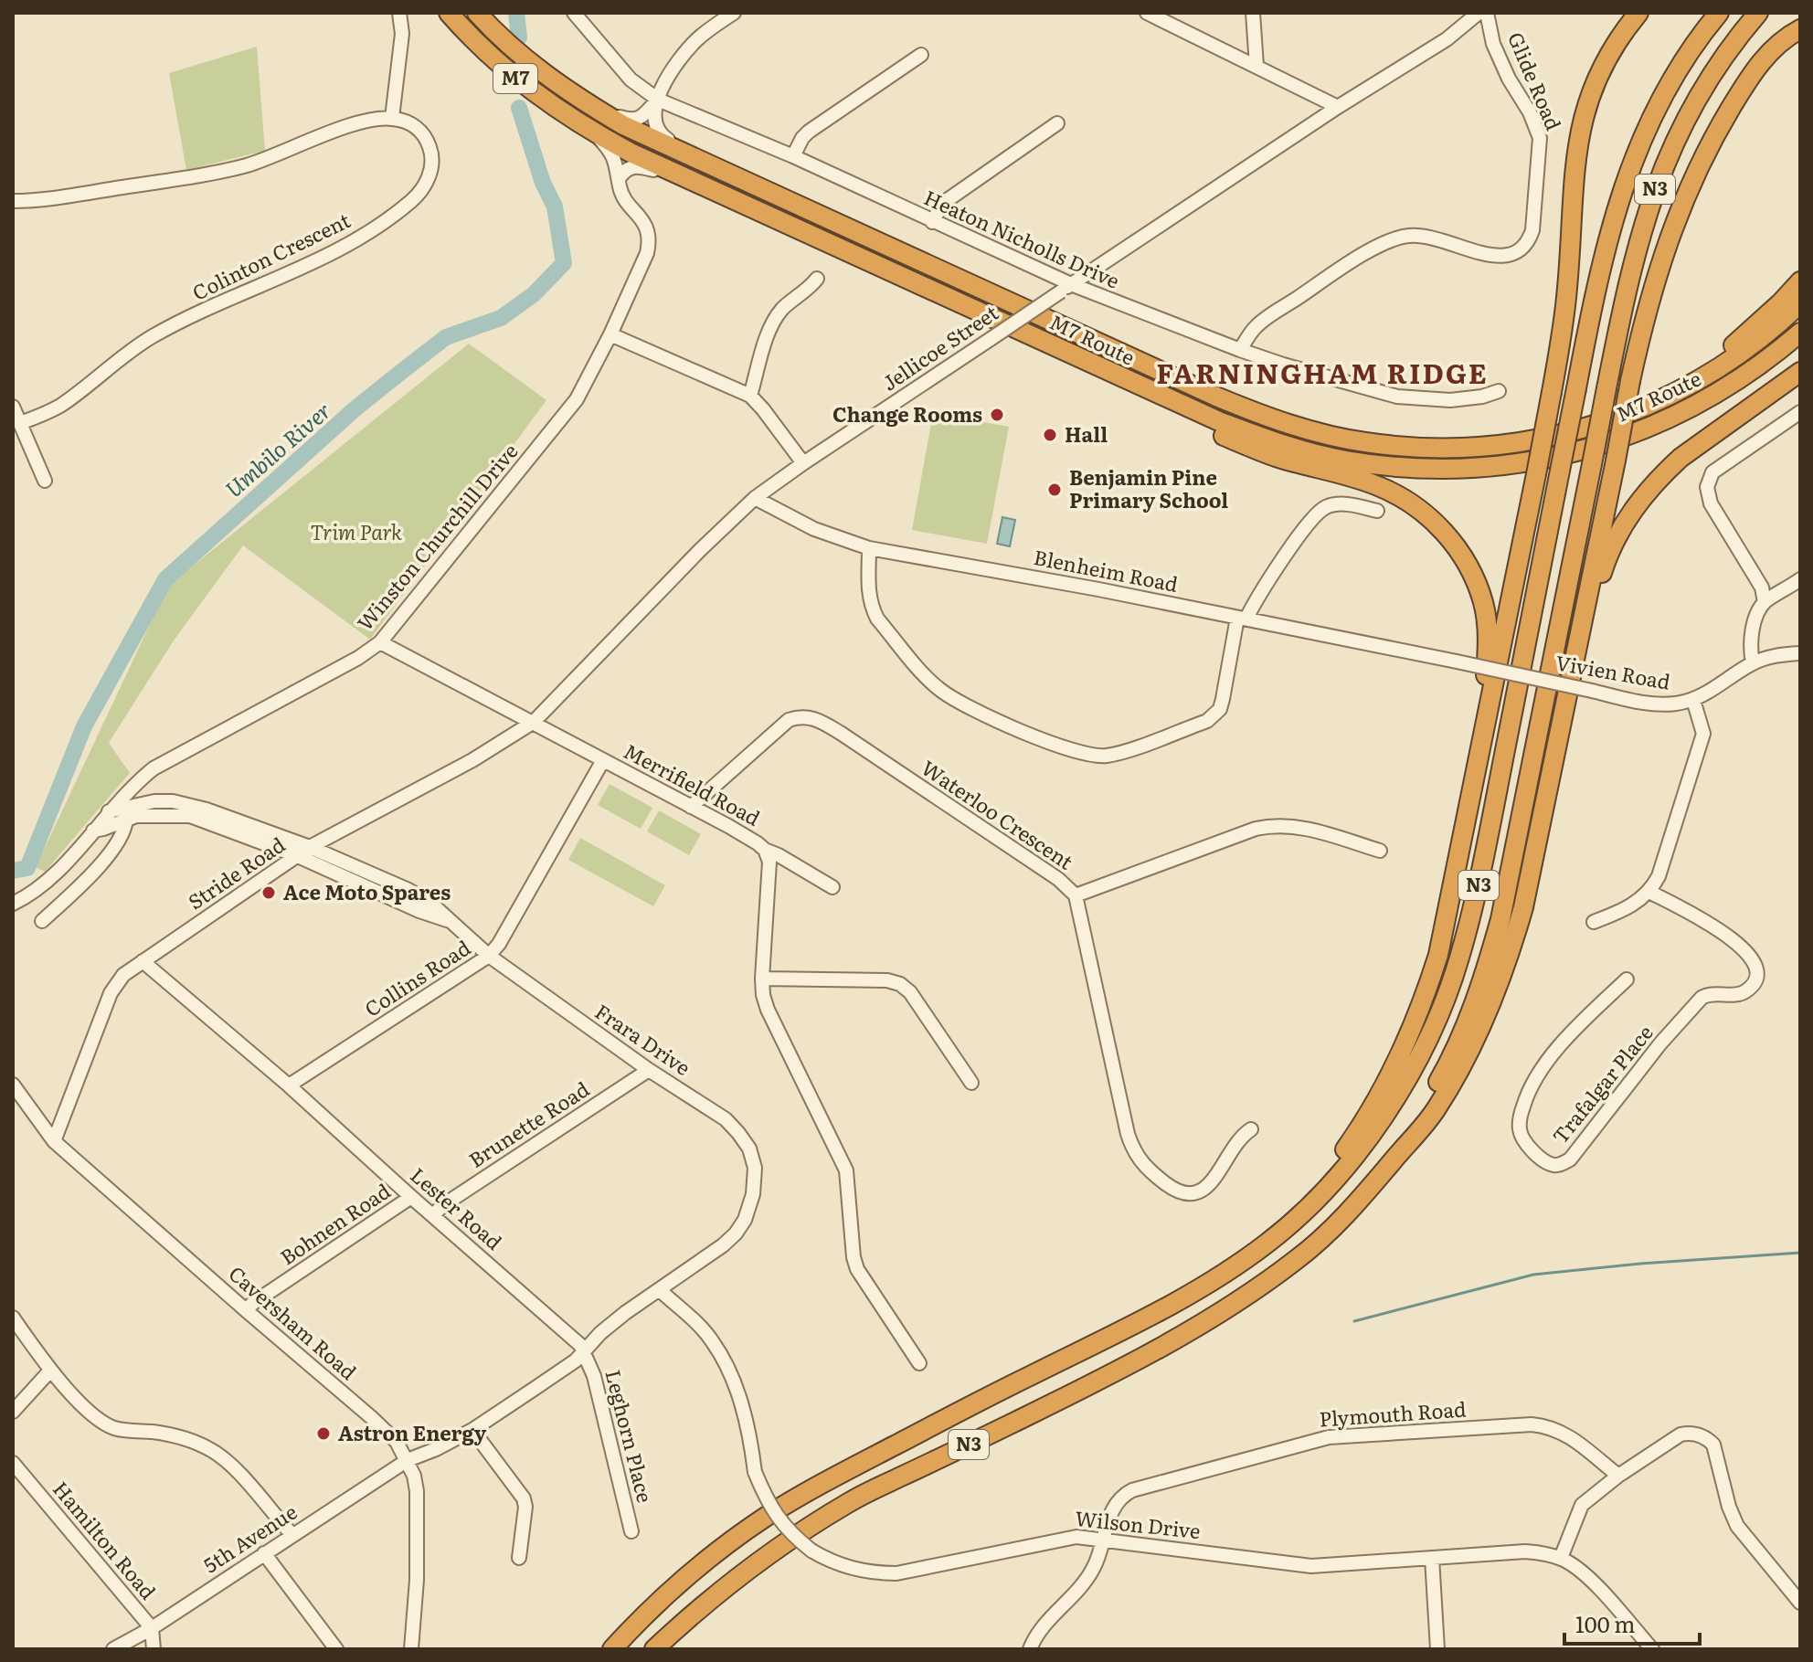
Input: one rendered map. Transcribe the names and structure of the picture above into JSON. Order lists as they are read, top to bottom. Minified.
{"streets":{"highway":["M7","N3","M7 Route"],"street":["Glide Road","Heaton Nicholls Drive","Colinton Crescent","Jellicoe Street","Winston Churchill Drive","Blenheim Road","Vivien Road","Merrifield Road","Waterloo Crescent","Stride Road","Collins Road","Frara Drive","Trafalgar Place","Brunette Road","Lester Road","Bohnen Road","Caversham Road","Plymouth Road","Leghorn Place","Wilson Drive","5th Avenue","Hamilton Road"]},"crossings":[["Glide Road","Heaton Nicholls Drive"],["Heaton Nicholls Drive","Jellicoe Street"],["M7 Route","Winston Churchill Drive"],["Jellicoe Street","Blenheim Road"],["Jellicoe Street","Merrifield Road"],["Jellicoe Street","Stride Road"],["Winston Churchill Drive","Merrifield Road"],["Winston Churchill Drive","Frara Drive"],["Blenheim Road","Vivien Road"],["Merrifield Road","Waterloo Crescent"],["Merrifield Road","Stride Road"],["Merrifield Road","Collins Road"],["Stride Road","Frara Drive"],["Stride Road","Lester Road"],["Stride Road","Caversham Road"],["Collins Road","Frara Drive"],["Collins Road","Lester Road"],["Frara Drive","Brunette Road"],["Frara Drive","Wilson Drive"],["Brunette Road","Lester Road"],["Lester Road","Bohnen Road"],["Lester Road","Leghorn Place"],["Lester Road","5th Avenue"],["Bohnen Road","Caversham Road"],["Caversham Road","5th Avenue"],["Plymouth Road","Wilson Drive"],["Leghorn Place","5th Avenue"],["5th Avenue","Hamilton Road"]],"districts":["FARNINGHAM RIDGE"],"water":["Umbilo River"],"parks":["Trim Park"],"places":["Change Rooms","Hall","Benjamin Pine Primary School","Ace Moto Spares","Astron Energy"],"scale_bar":"100 m"}
